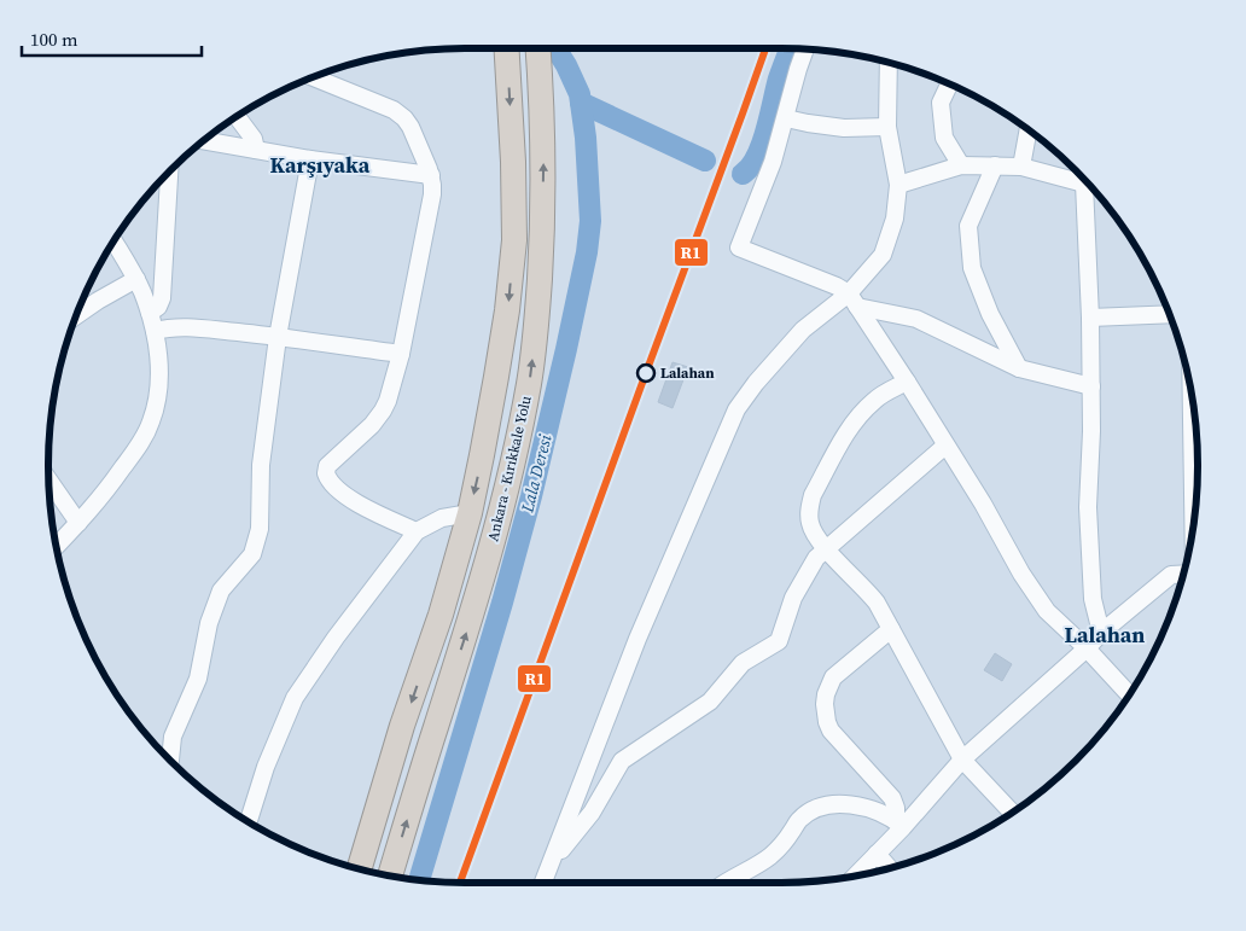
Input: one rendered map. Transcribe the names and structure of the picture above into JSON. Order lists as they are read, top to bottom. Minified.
{"streets":{"highway":["Ankara - Kırıkkale Yolu"]},"districts":["Karşıyaka","Lalahan"],"water":["Lala Deresi"],"places":["Lalahan"],"lines":["transit line R1"],"scale_bar":"100 m"}
